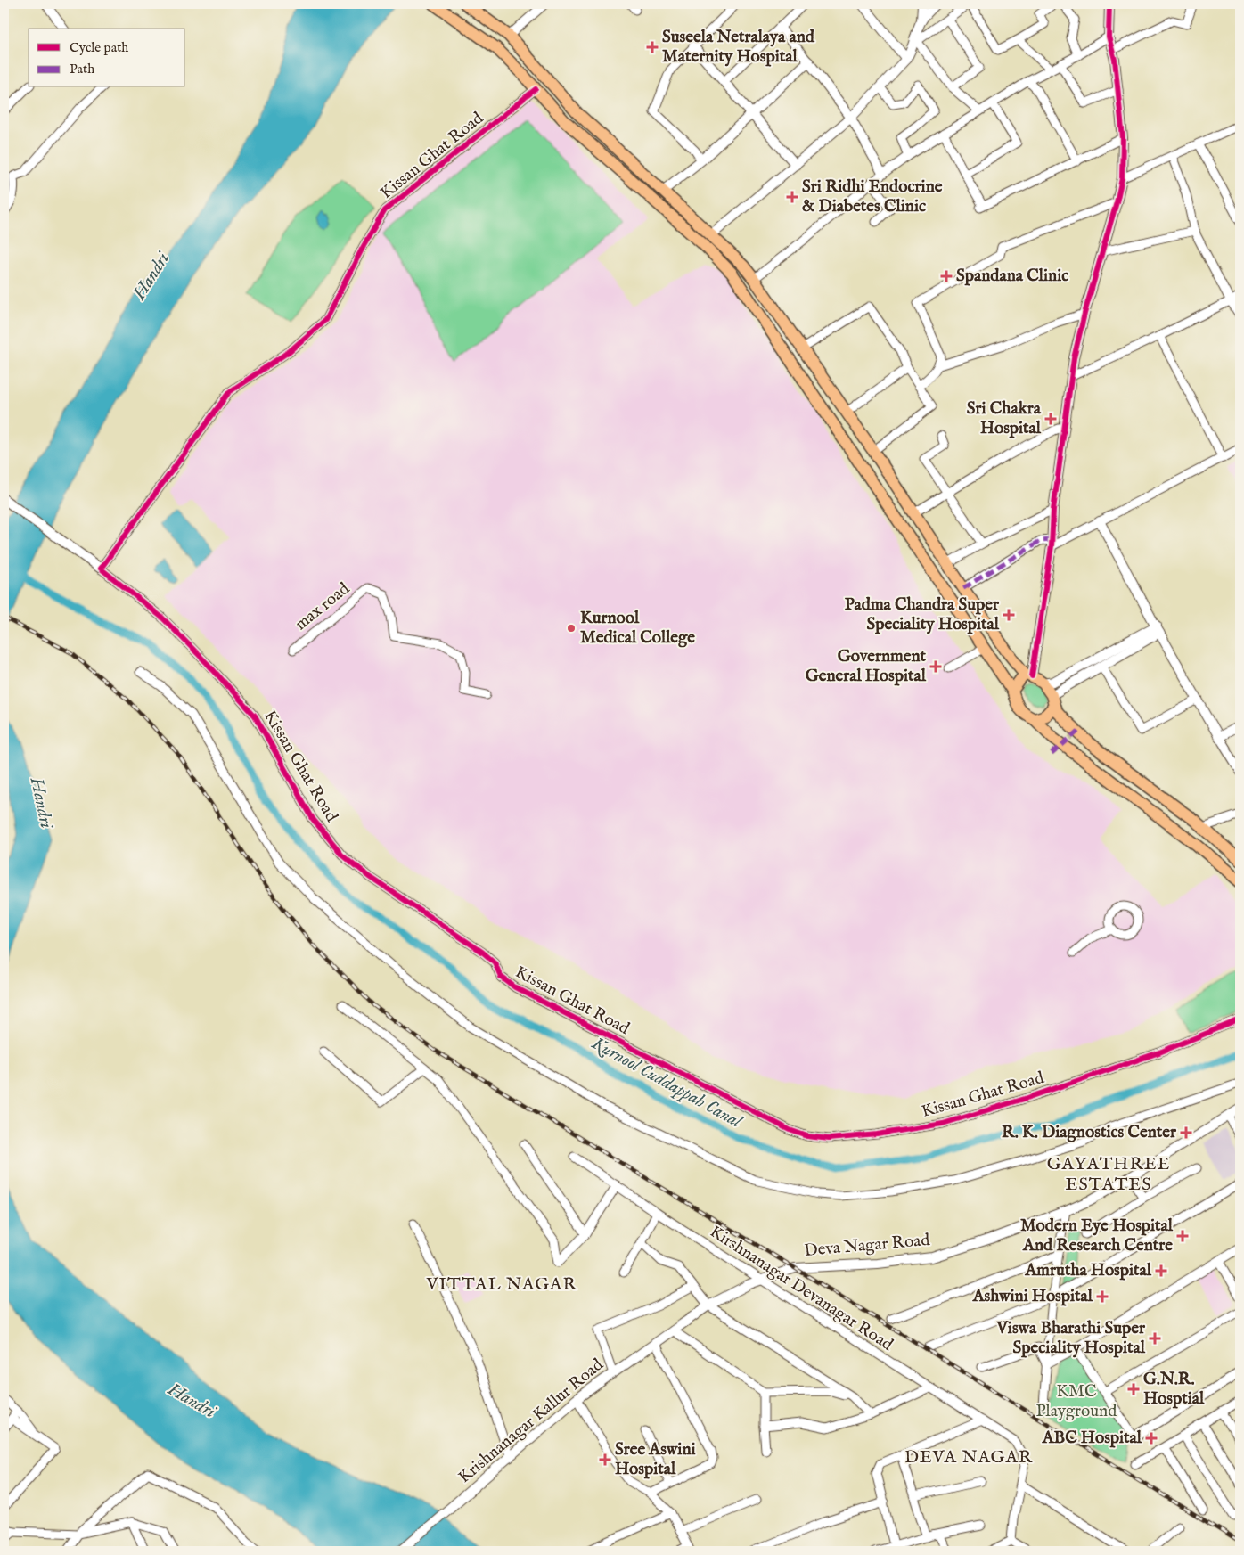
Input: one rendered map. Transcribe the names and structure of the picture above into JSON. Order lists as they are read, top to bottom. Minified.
{"streets":{"street":["Kissan Ghat Road","max road","Deva Nagar Road","Kirshnanagar Devanagar Road","Krishnanagar Kallur Road"]},"crossings":[["Deva Nagar Road","Kirshnanagar Devanagar Road"],["Deva Nagar Road","Krishnanagar Kallur Road"]],"districts":["GAYATHREE ESTATES","VITTAL NAGAR","DEVA NAGAR"],"water":["Handri","Kurnool Cuddappah Canal"],"parks":["KMC Playground"],"places":{"health":["Suseela Netralaya and Maternity Hospital","Sri Ridhi Endocrine & Diabetes Clinic","Spandana Clinic","Sri Chakra Hospital","Padma Chandra Super Speciality Hospital","Government General Hospital","R. K. Diagnostics Center","Modern Eye Hospital And Research Centre","Amrutha Hospital","Ashwini Hospital","Viswa Bharathi Super Speciality Hospital","G.N.R. Hosptial","ABC Hospital","Sree Aswini Hospital"],"other":["Kurnool Medical College"]},"legend":["Cycle path","Path"]}
